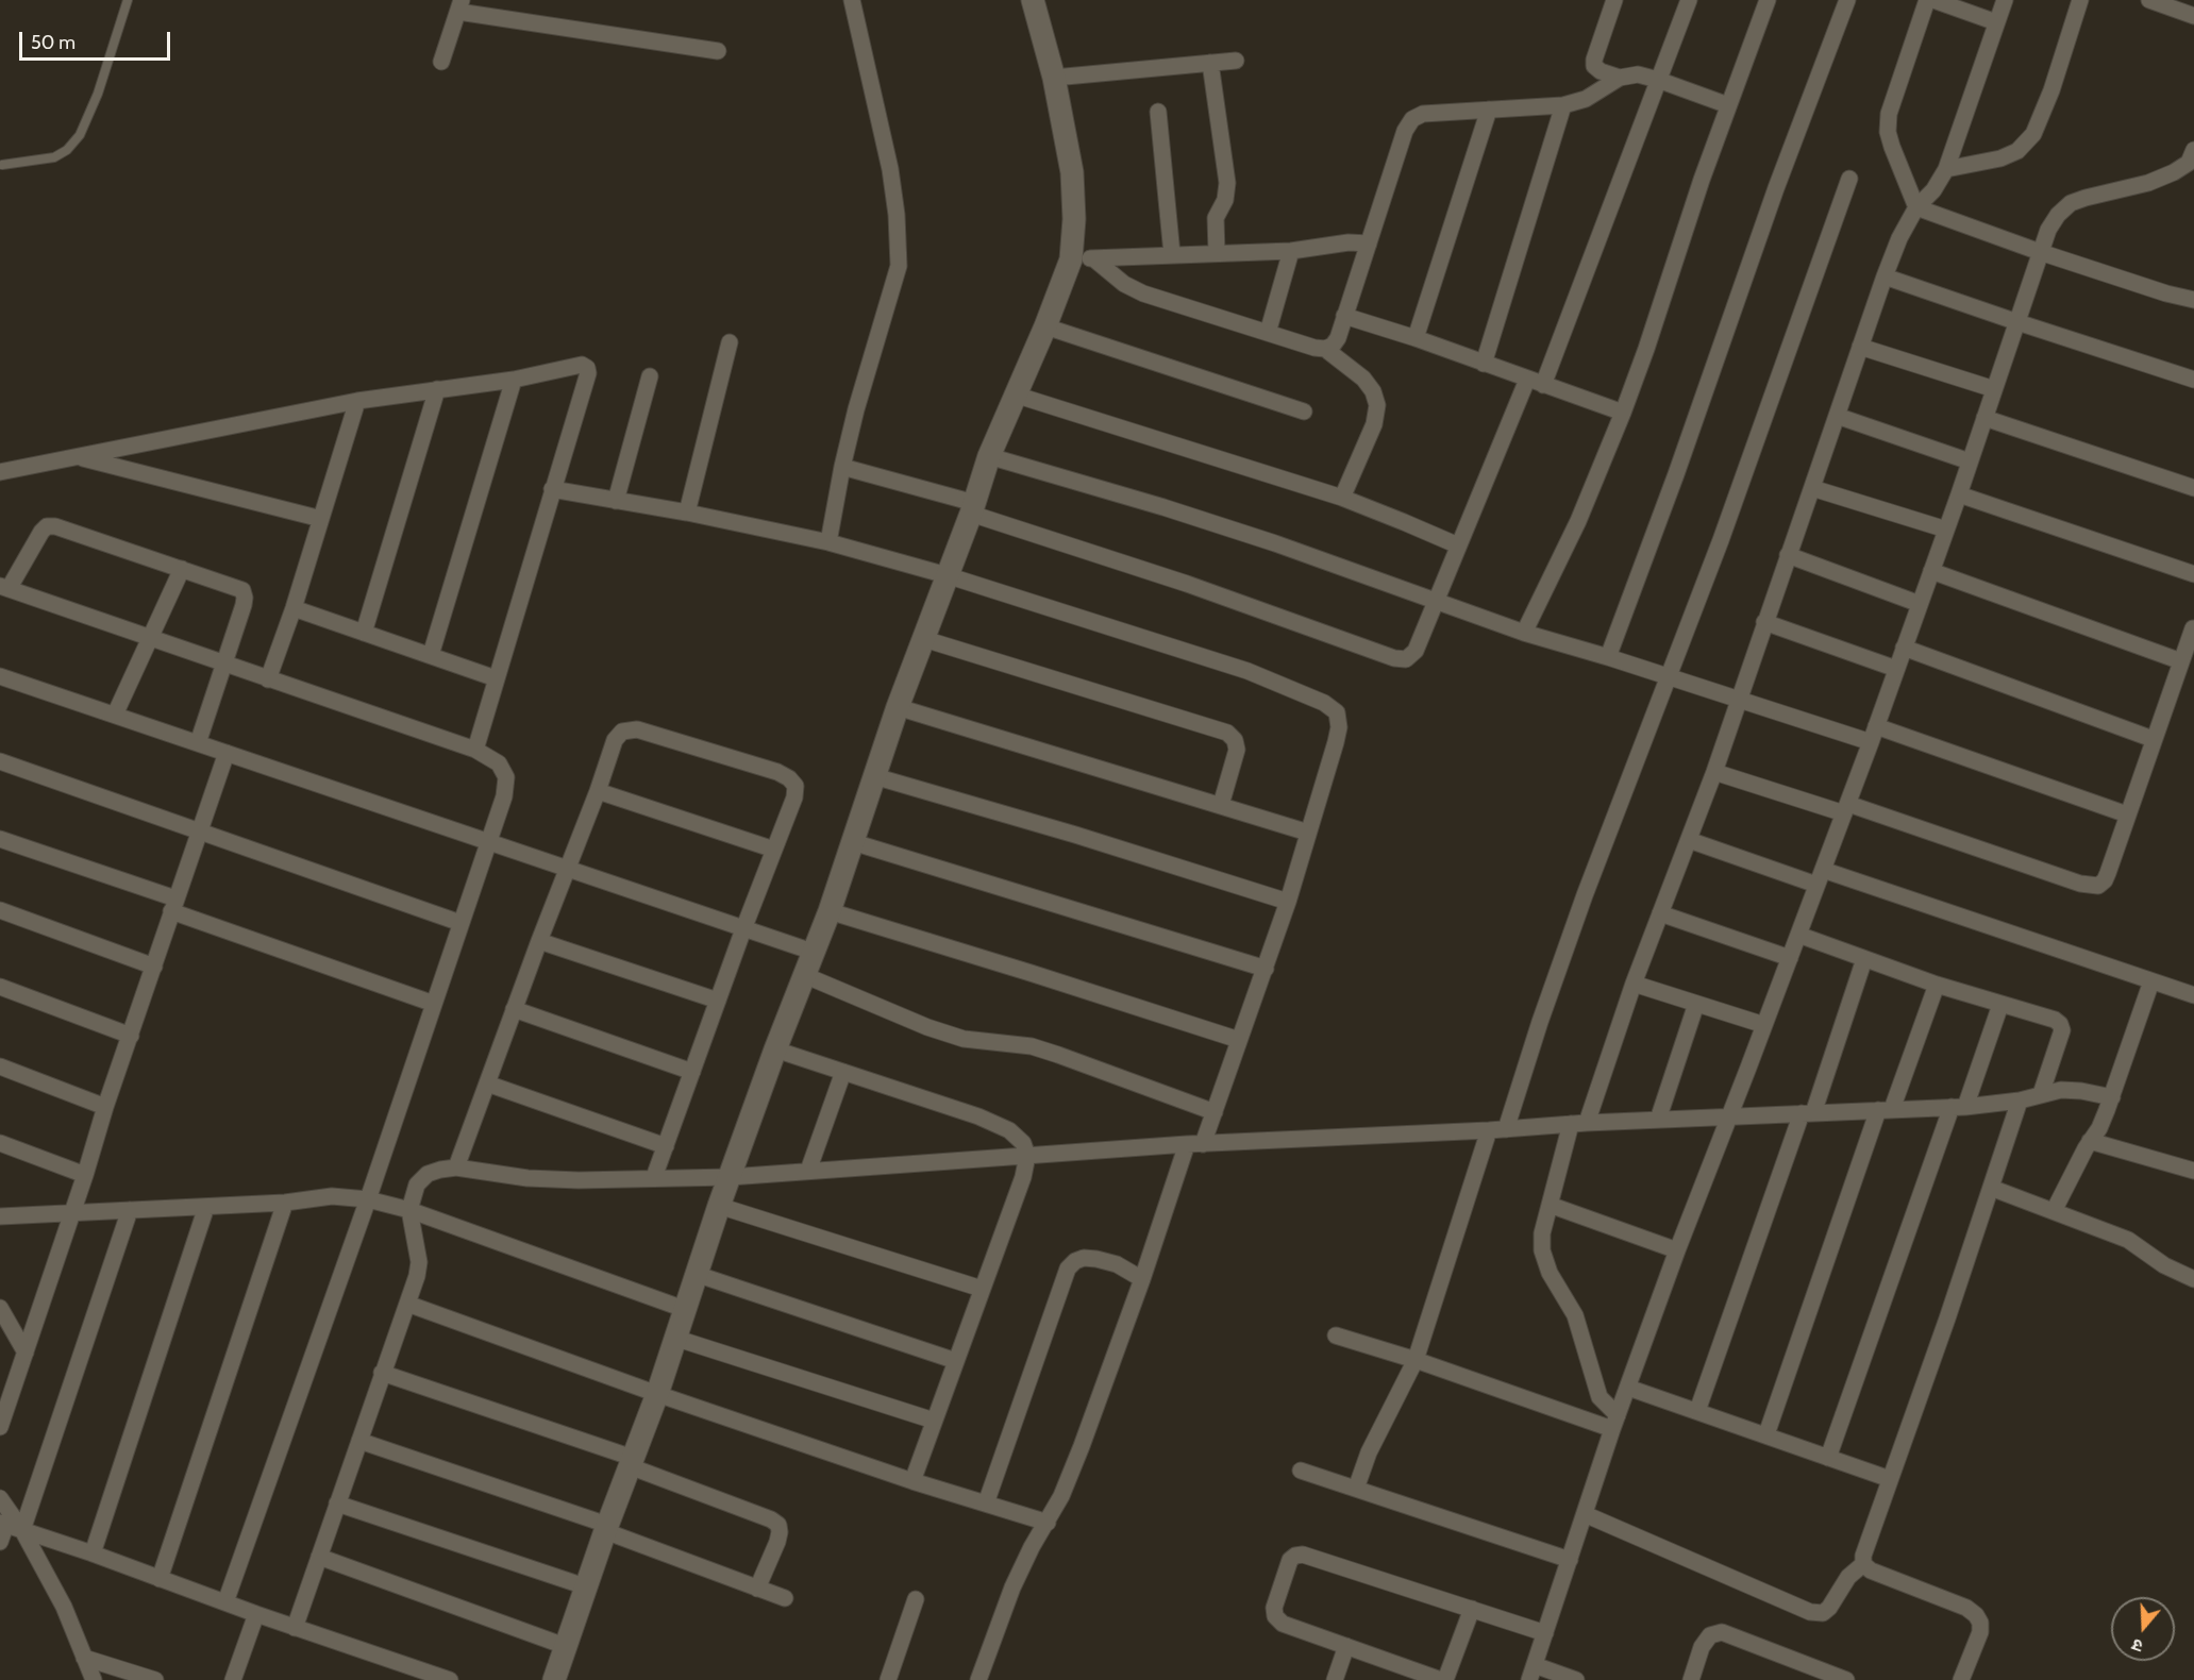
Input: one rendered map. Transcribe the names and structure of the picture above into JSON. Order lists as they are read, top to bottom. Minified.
{"scale_bar":"50 m","north":"bottom"}
